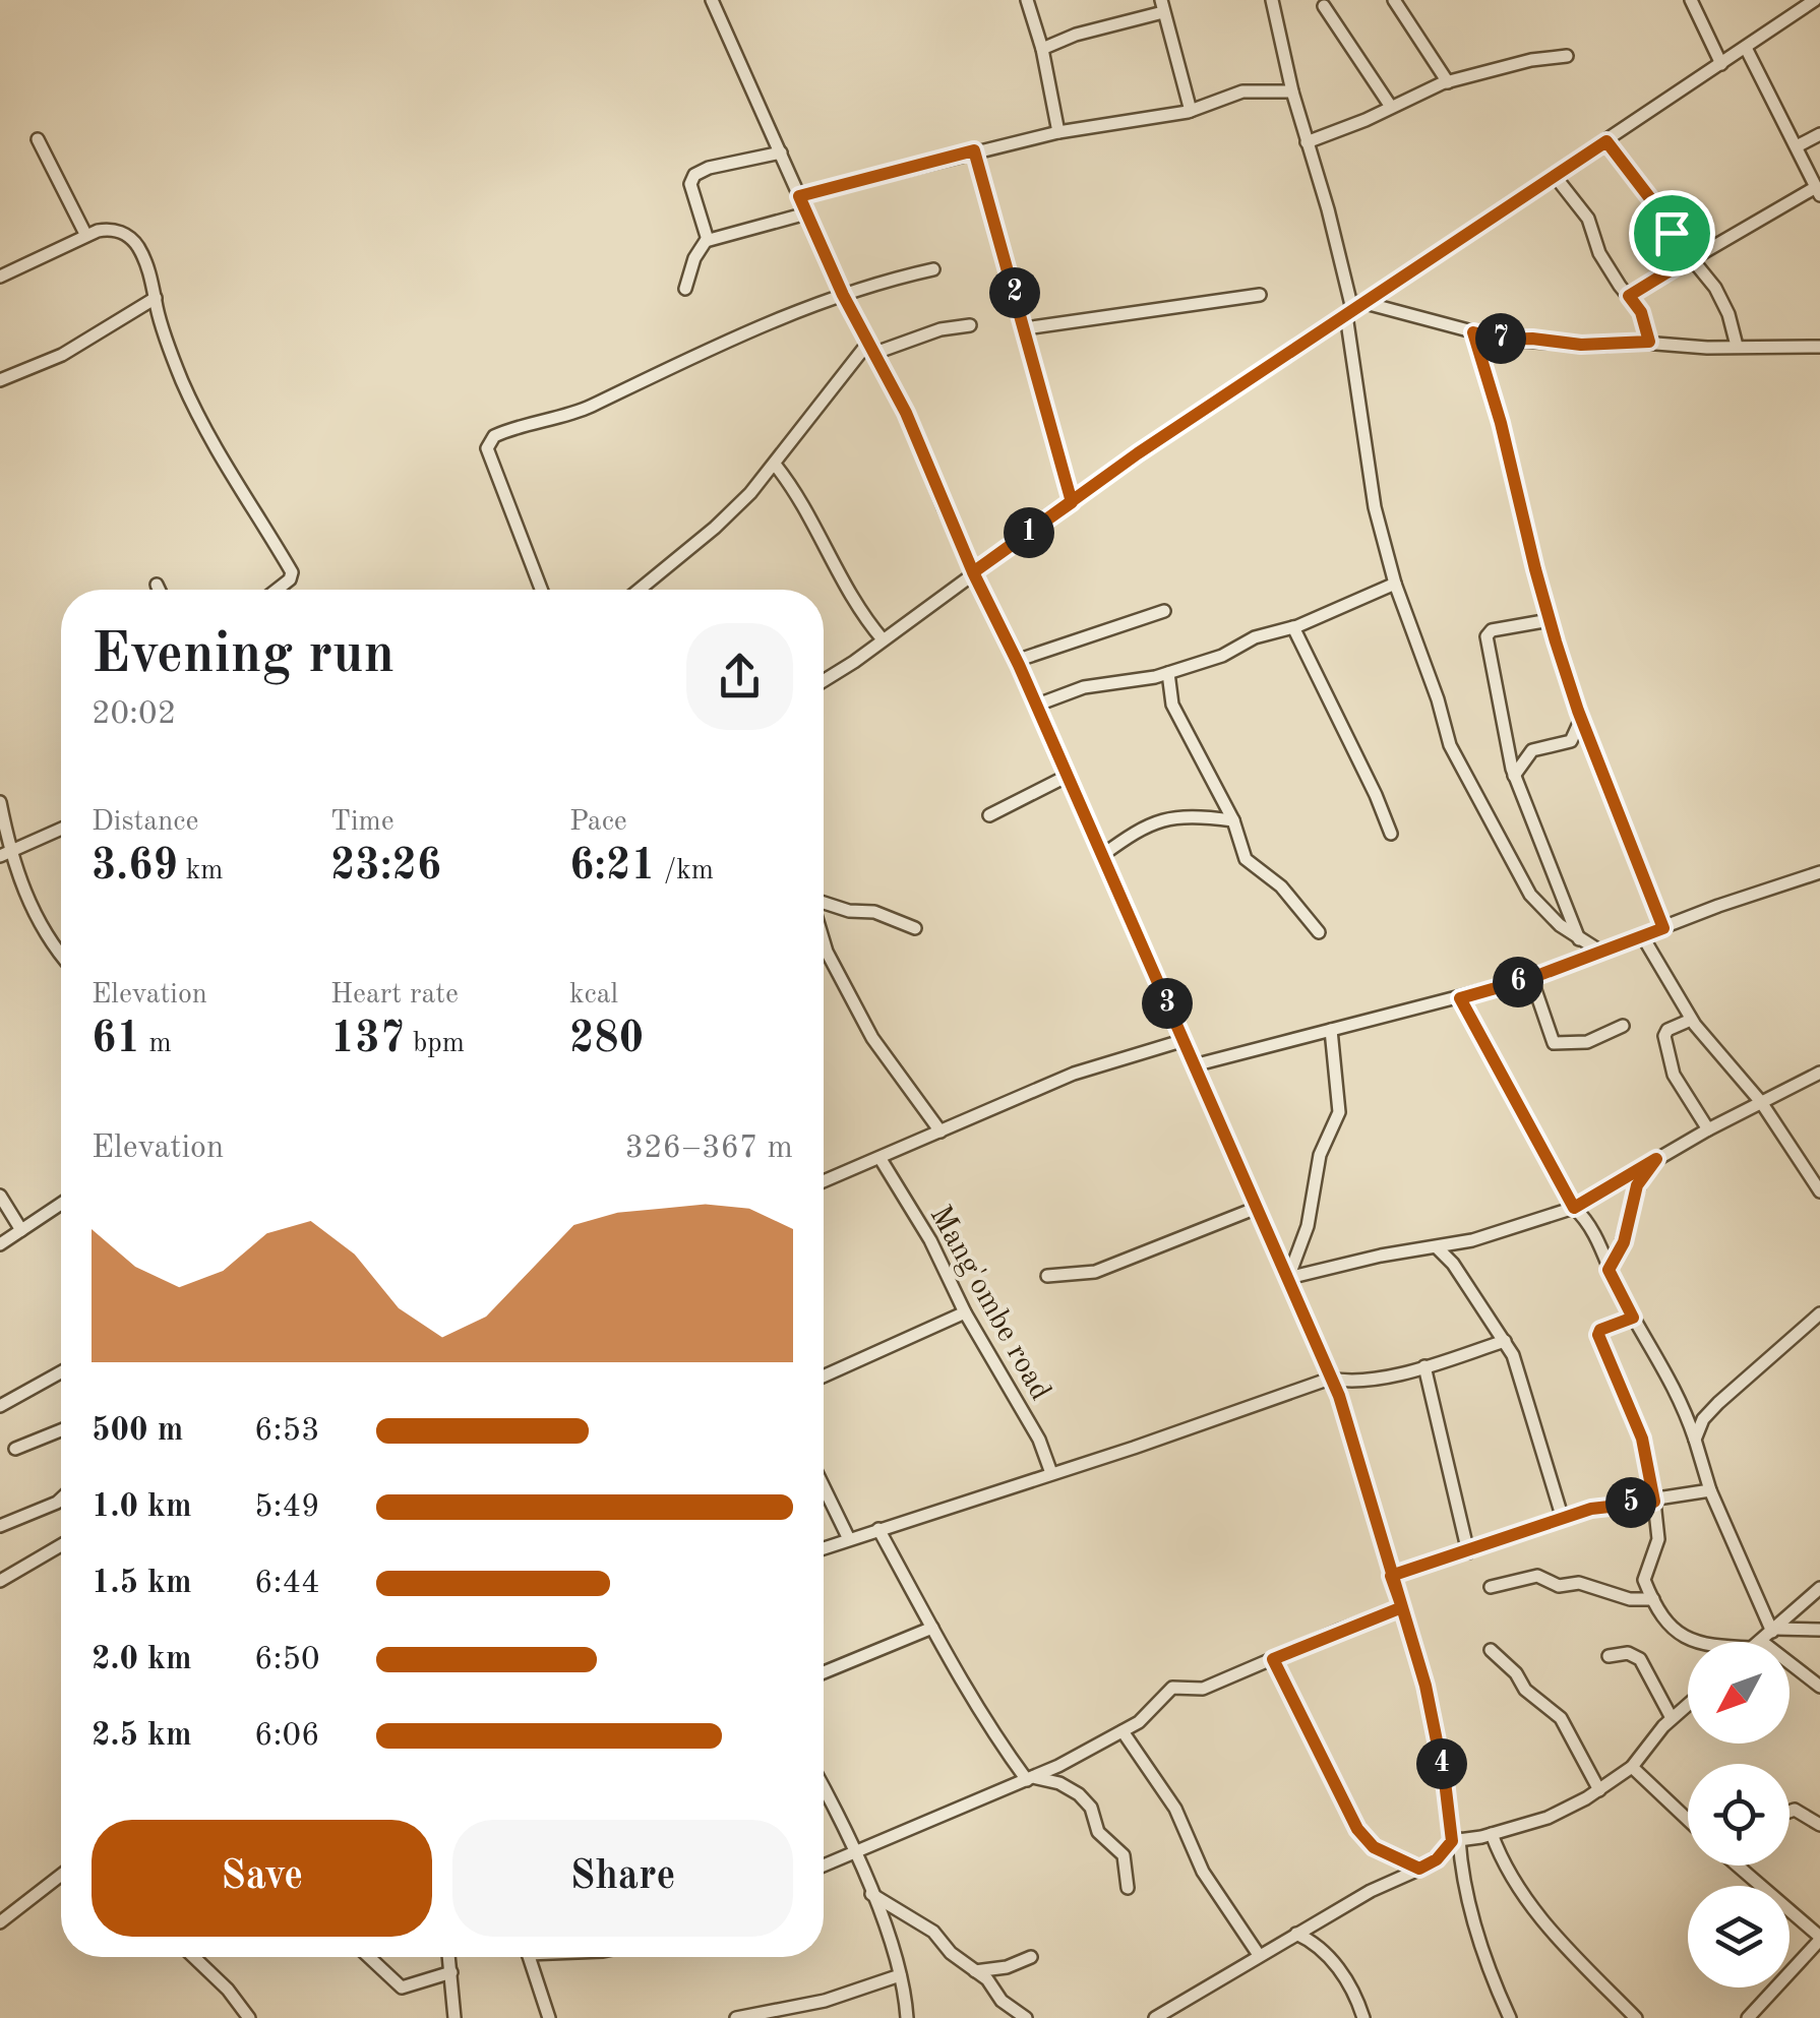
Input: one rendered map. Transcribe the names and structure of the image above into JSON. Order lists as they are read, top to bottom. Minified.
{"streets":{"street":["Mang'ombe road"]},"north":"bottom left","page":{"pins":["2","7","1","6","3","5","4"],"heading":["Evening run","20:02"],"stats":[["Distance","3.69 km"],["Time","23:26"],["Pace","6:21 /km"],["Elevation","61 m"],["Heart rate","137 bpm"],["kcal","280"]],"chart":["Elevation","326–367 m"],"list":[{"name":"500 m","note":"6:53"},{"name":"1.0 km","note":"5:49"},{"name":"1.5 km","note":"6:44"},{"name":"2.0 km","note":"6:50"},{"name":"2.5 km","note":"6:06"}],"buttons":["Save","Share"]}}
